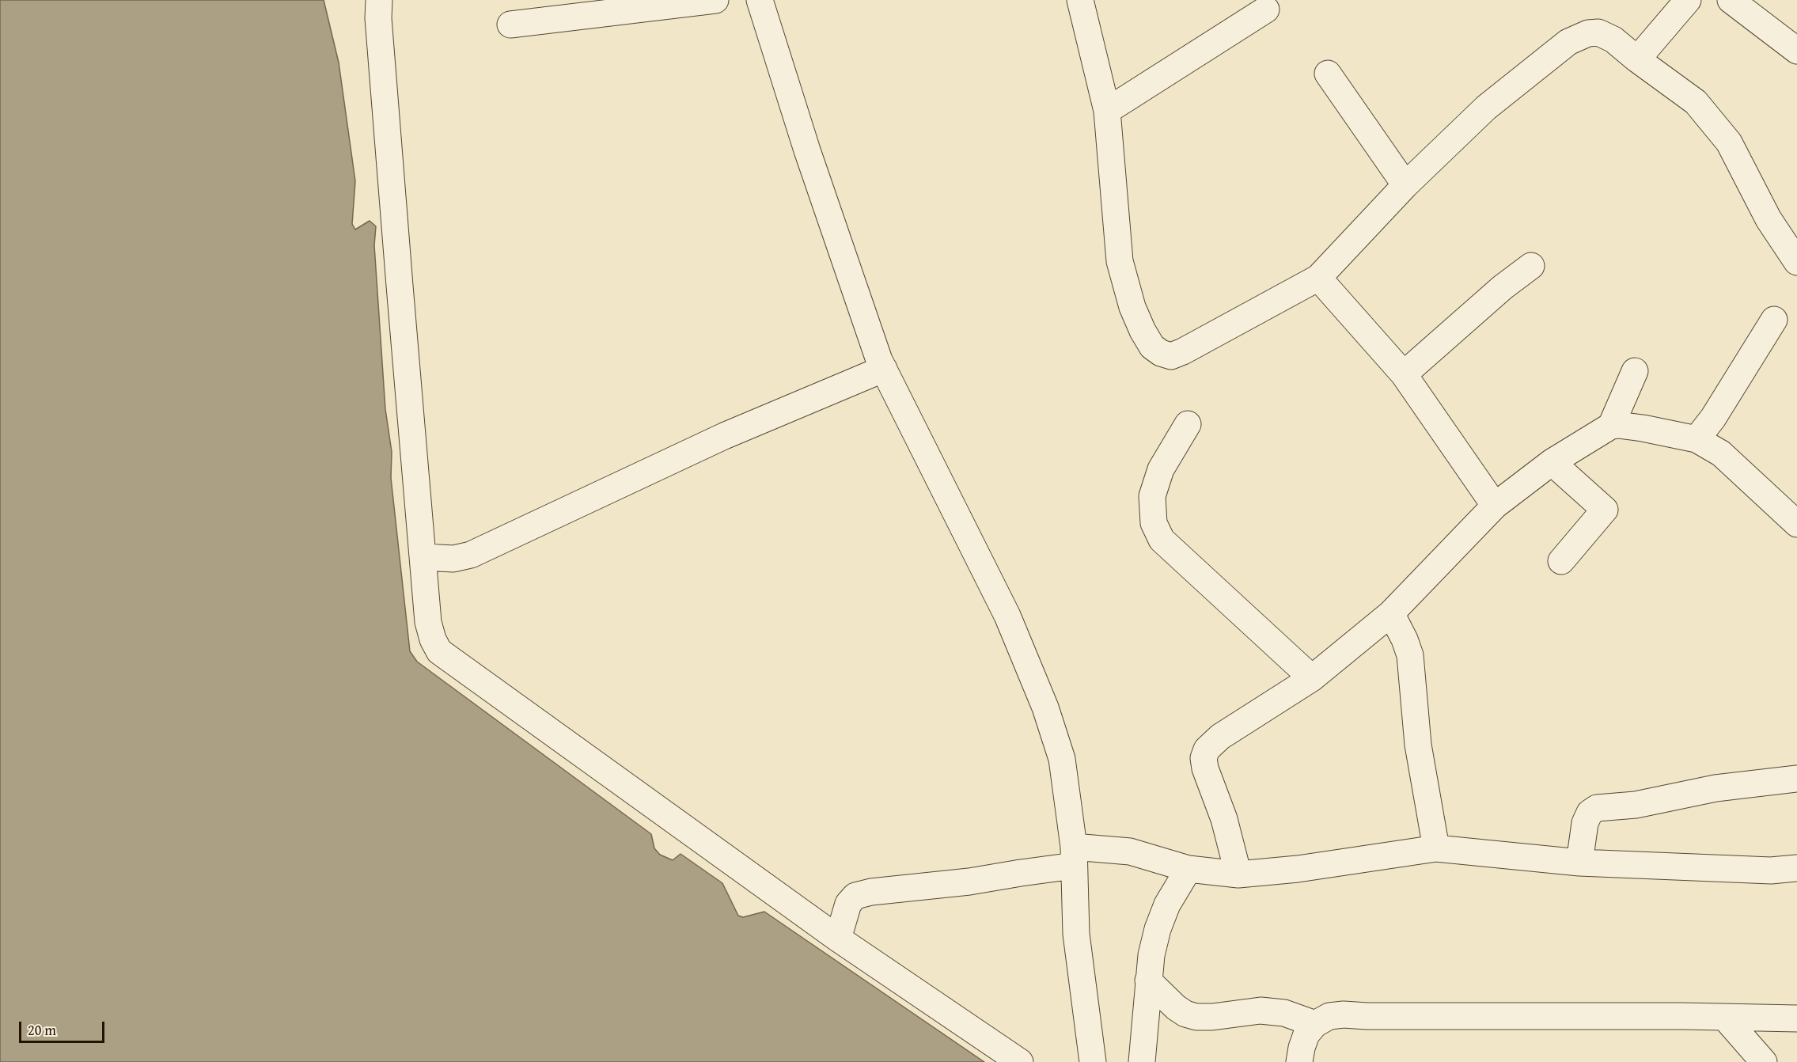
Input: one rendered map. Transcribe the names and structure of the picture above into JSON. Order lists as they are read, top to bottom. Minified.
{"scale_bar":"20 m"}
